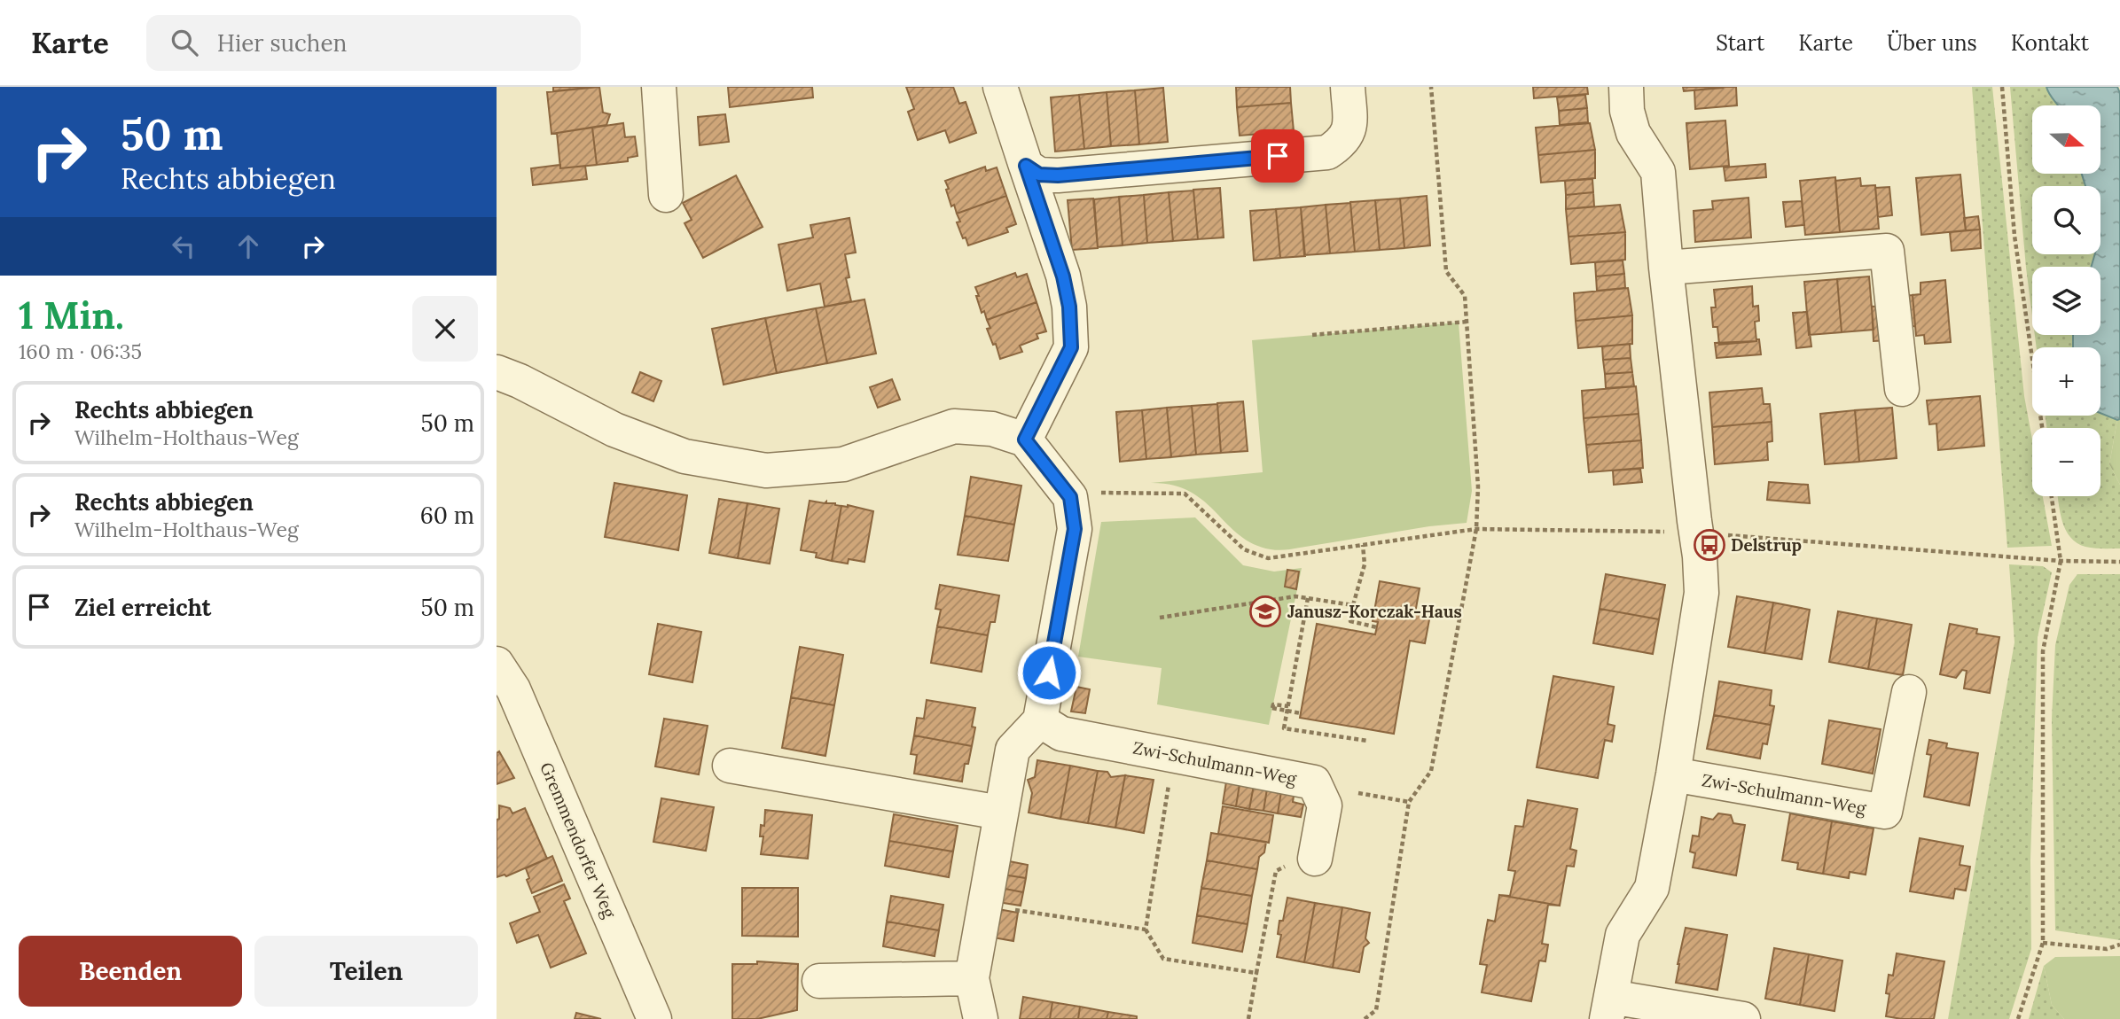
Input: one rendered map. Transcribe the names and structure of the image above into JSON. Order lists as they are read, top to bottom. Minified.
{"streets":{"street":["Zwi-Schulmann-Weg","Gremmendorfer Weg"]},"places":{"bus stop":["Delstrup"],"school or university":["Janusz-Korczak-Haus"]},"north":"right","page":{"header":"Karte","search":"Hier suchen","nav":["Start","Karte","Über uns","Kontakt"],"turn":["50 m","Rechts abbiegen"],"map_buttons":["+","−"],"heading":["1 Min.","160 m · 06:35"],"list":[{"name":"Rechts abbiegen","note":"Wilhelm-Holthaus-Weg","value":"50 m"},{"name":"Rechts abbiegen","note":"Wilhelm-Holthaus-Weg","value":"60 m"},{"name":"Ziel erreicht","value":"50 m"}],"buttons":["Beenden","Teilen"]}}
